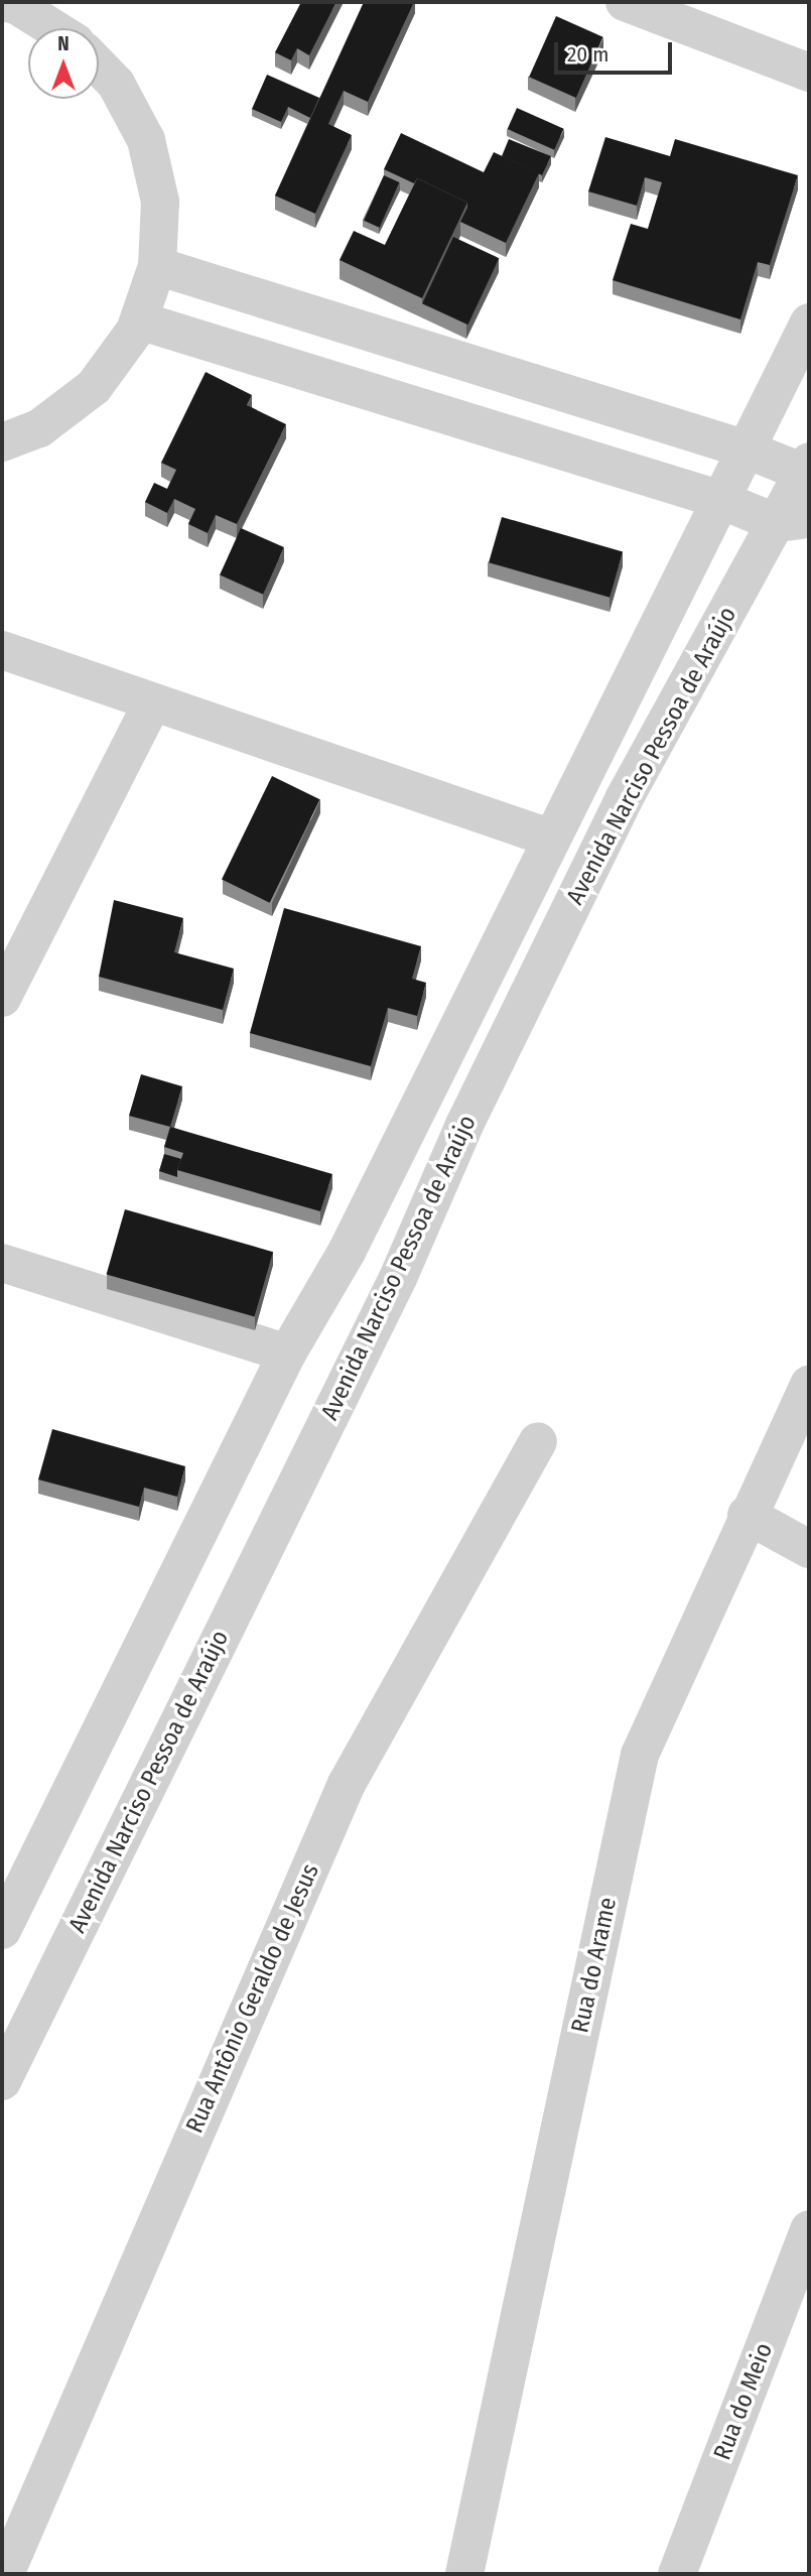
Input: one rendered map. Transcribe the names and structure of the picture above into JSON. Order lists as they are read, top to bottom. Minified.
{"streets":{"street":["Avenida Narciso Pessoa de Araújo","Rua do Arame","Rua Antônio Geraldo de Jesus","Rua do Meio"]},"scale_bar":"20 m","north":"top"}
